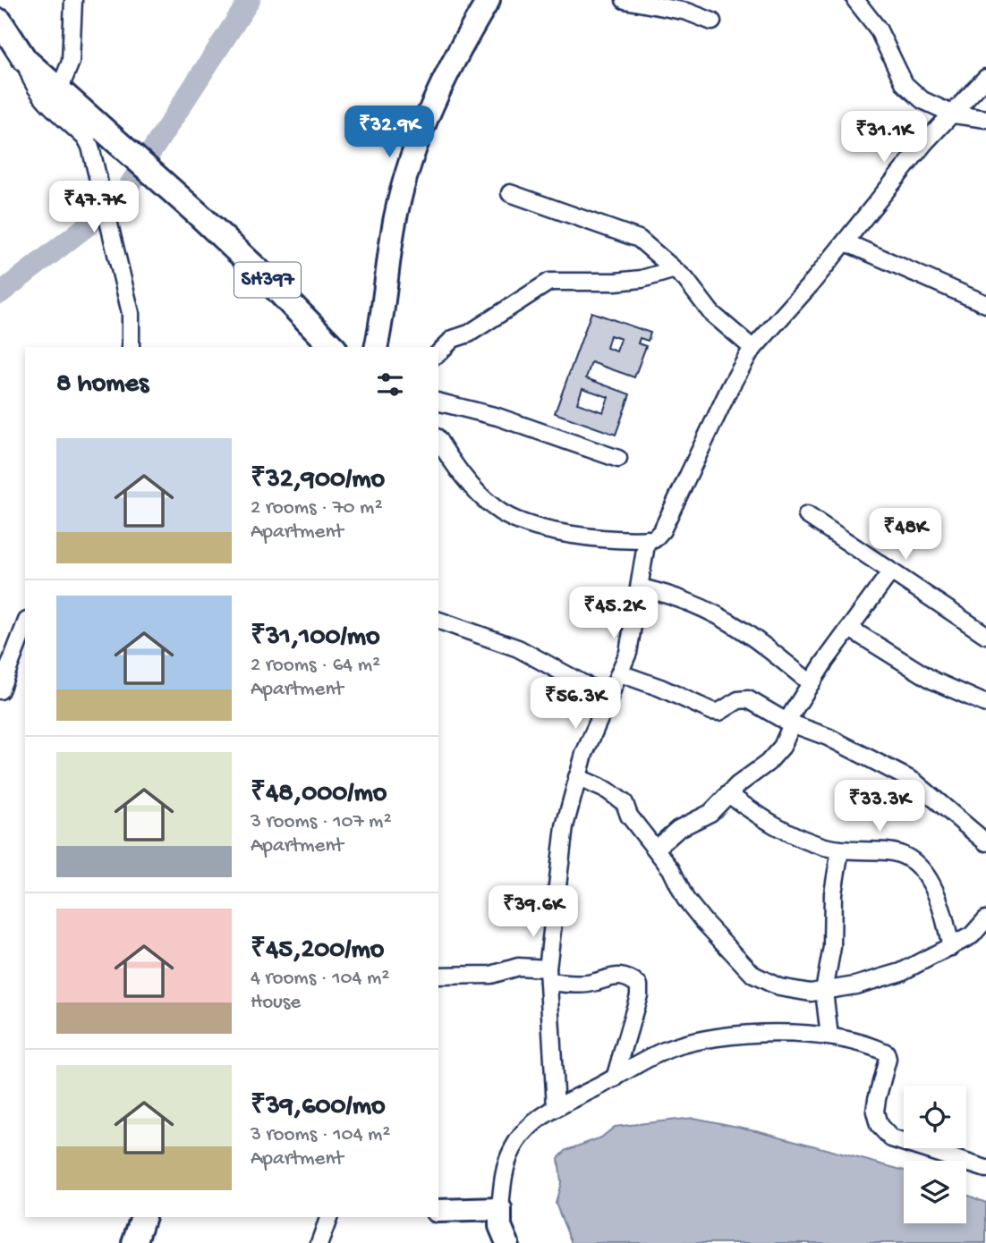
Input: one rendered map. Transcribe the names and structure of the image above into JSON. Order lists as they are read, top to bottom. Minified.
{"streets":{"main road":["SH397"]},"page":{"price":["₹32.9K","₹31.1K","₹47.7K","₹48K","₹45.2K","₹56.3K","₹33.3K","₹39.6K"],"heading":"8 homes","list":[{"name":"₹32,900/mo","note":"2 rooms · 70 m² · Apartment"},{"name":"₹31,100/mo","note":"2 rooms · 64 m² · Apartment"},{"name":"₹48,000/mo","note":"3 rooms · 107 m² · Apartment"},{"name":"₹45,200/mo","note":"4 rooms · 104 m² · House"},{"name":"₹39,600/mo","note":"3 rooms · 104 m² · Apartment"}]}}
